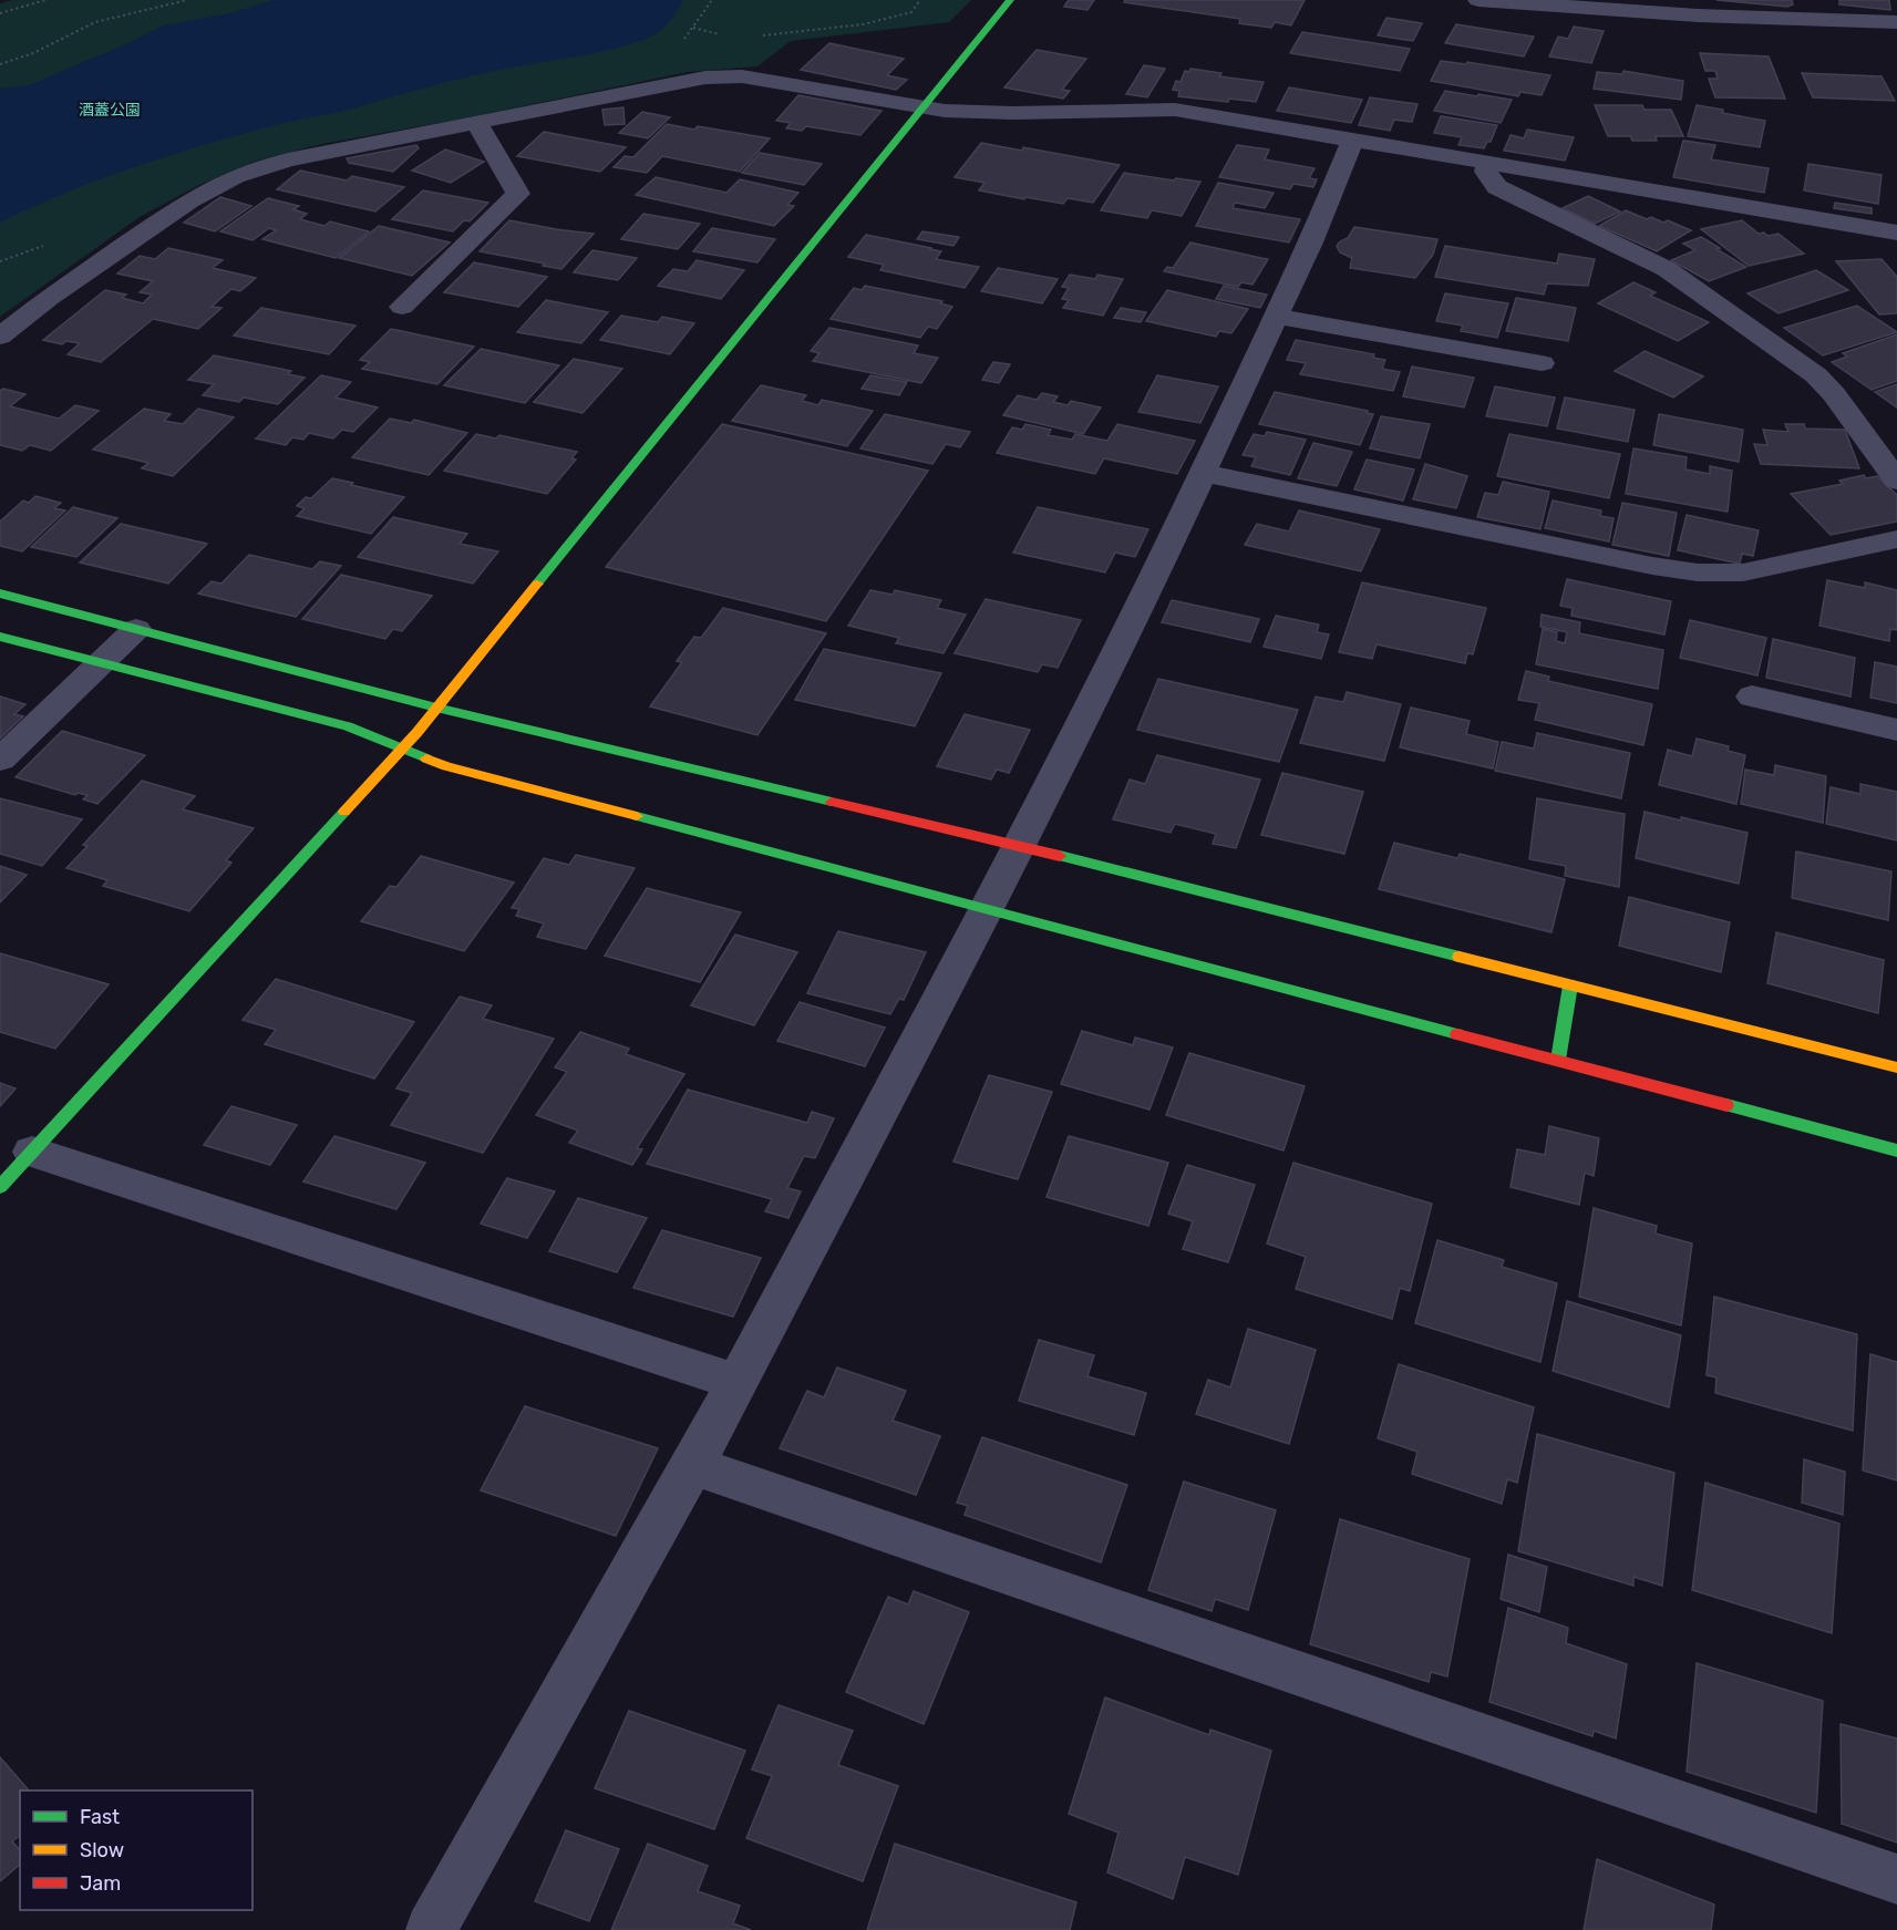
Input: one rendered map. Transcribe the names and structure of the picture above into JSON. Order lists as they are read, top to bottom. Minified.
{"parks":["酒蓋公園"],"legend":["Fast","Slow","Jam"]}
